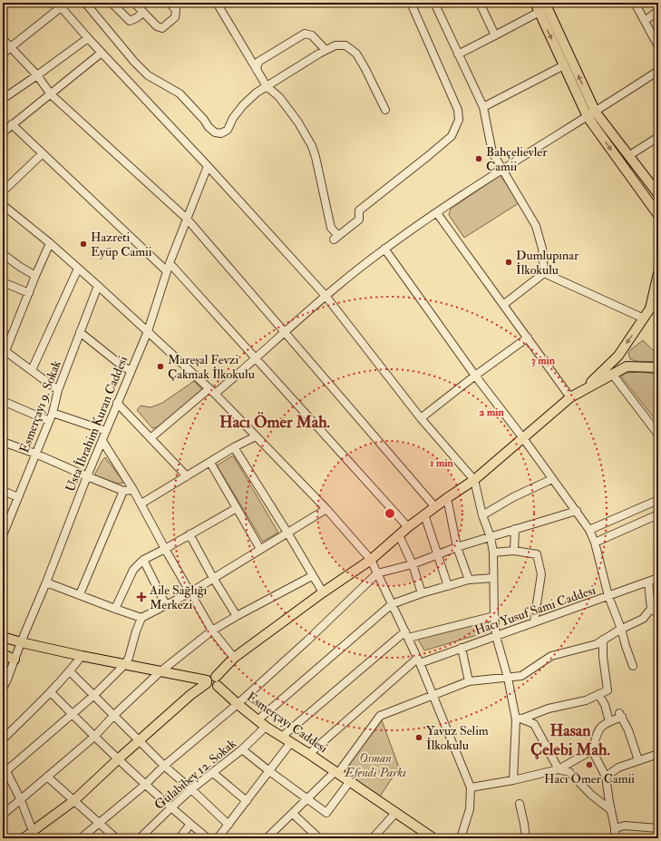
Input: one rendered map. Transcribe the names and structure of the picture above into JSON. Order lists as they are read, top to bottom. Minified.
{"streets":{"main road":["Esmerçayı Caddesi"],"street":["Esmerçayı 9. Sokak","Usta İbrahim Kuran Caddesi","Hacı Yusuf Sami Caddesi","Gülabibey 12. Sokak"]},"crossings":[["Esmerçayı Caddesi","Gülabibey 12. Sokak"]],"districts":["Hacı Ömer Mah.","Hasan Çelebi Mah."],"parks":["Osman Efendi Parkı"],"places":{"other":["Bahçelievler Camii","Hazreti Eyüp Camii","Dumlupınar İlkokulu","Mareşal Fevzi Çakmak İlkokulu","Yavuz Selim İlkokulu","Hacı Ömer Camii"],"health":["Aile Sağlığı Merkezi"]},"rings":["3 min","2 min","1 min"]}
